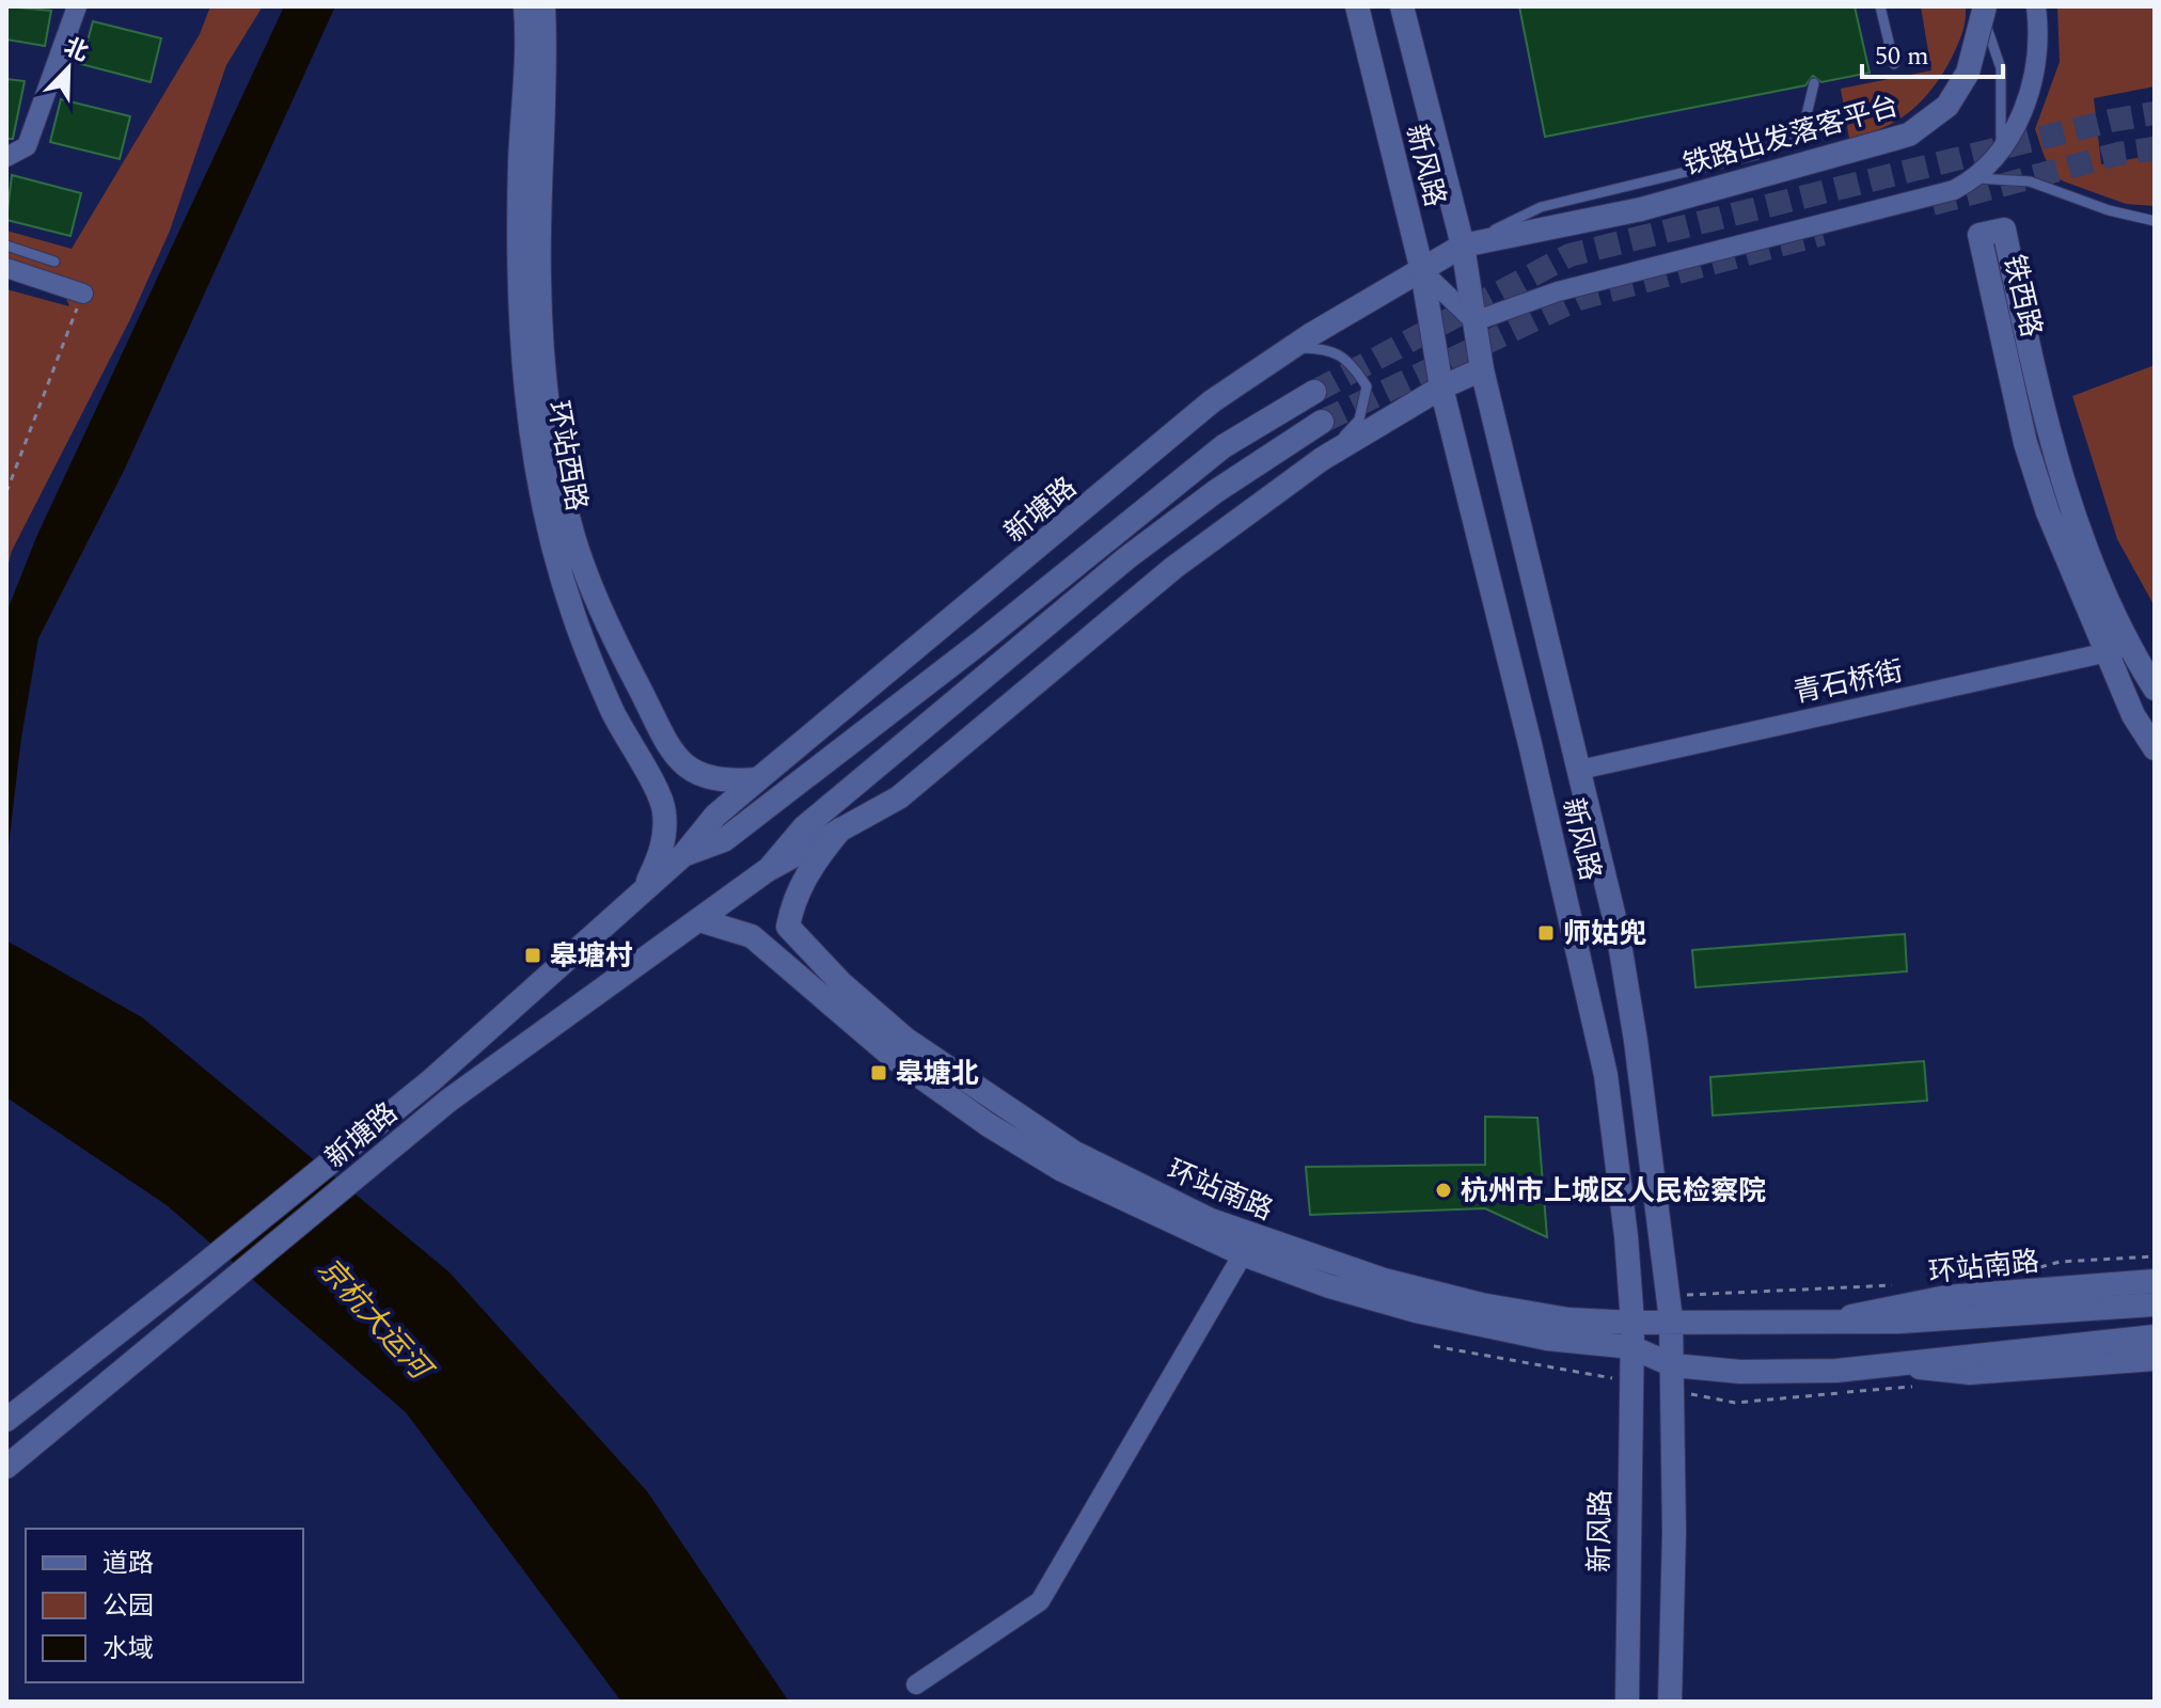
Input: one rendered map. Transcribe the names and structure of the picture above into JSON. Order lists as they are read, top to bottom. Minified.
{"streets":{"main road":["铁路出发落客平台","新风路","铁西路","环站西路","新塘路","环站南路"],"street":["青石桥街"]},"crossings":[["铁路出发落客平台","新风路"],["铁路出发落客平台","新塘路"],["新风路","新塘路"],["新风路","青石桥街"],["新风路","环站南路"],["铁西路","青石桥街"],["环站西路","新塘路"],["新塘路","环站南路"]],"water":["京杭大运河"],"places":{"transit":["师姑兜","皋塘村","皋塘北"],"other":["杭州市上城区人民检察院"]},"legend":["道路","公园","水域"],"scale_bar":"50 m","north":"top right"}
